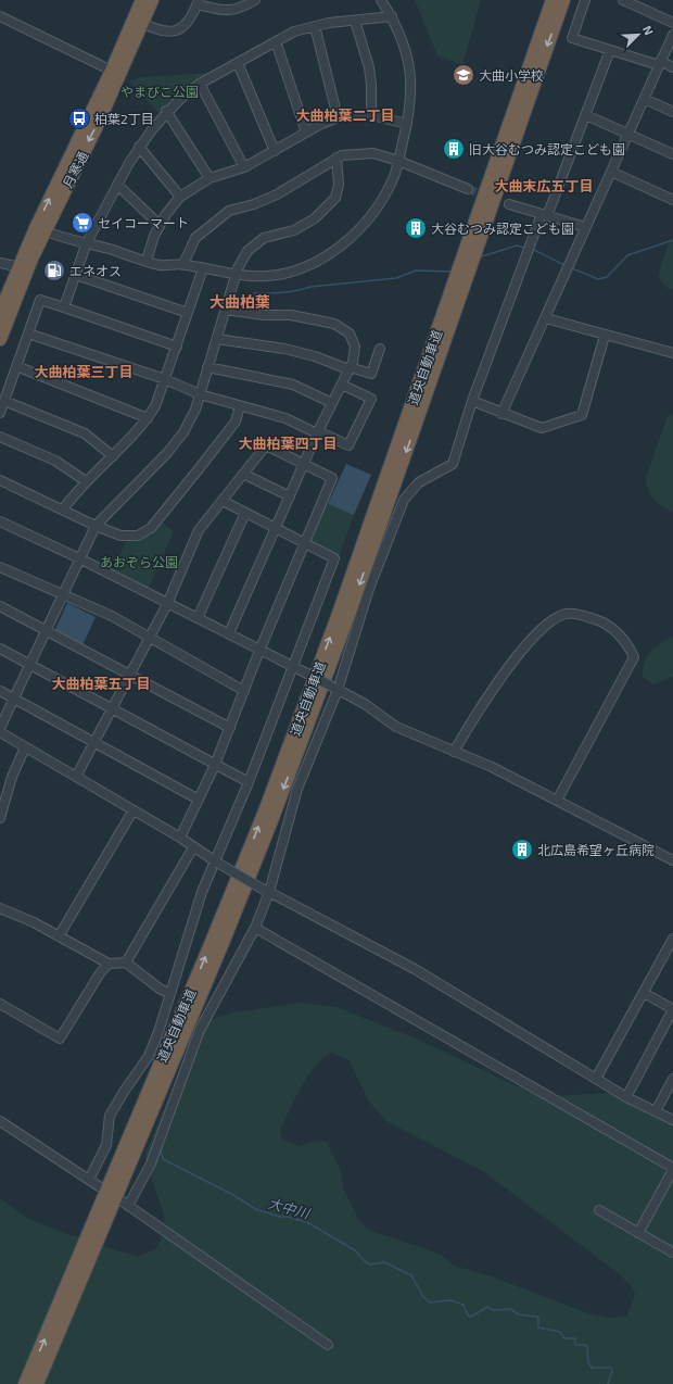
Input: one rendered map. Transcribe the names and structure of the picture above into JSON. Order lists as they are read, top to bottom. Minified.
{"streets":{"highway":["月寒通","道央自動車道"]},"districts":["大曲柏葉二丁目","大曲末広五丁目","大曲柏葉","大曲柏葉三丁目","大曲柏葉四丁目","大曲柏葉五丁目"],"water":["大中川"],"parks":["やまびこ公園","あおぞら公園"],"places":{"school or university":["大曲小学校"],"bus stop":["柏葉2丁目"],"building":["旧大谷むつみ認定こども園","大谷むつみ認定こども園","北広島希望ヶ丘病院"],"supermarket":["セイコーマート"],"fuel station":["エネオス"]},"north":"top right"}
